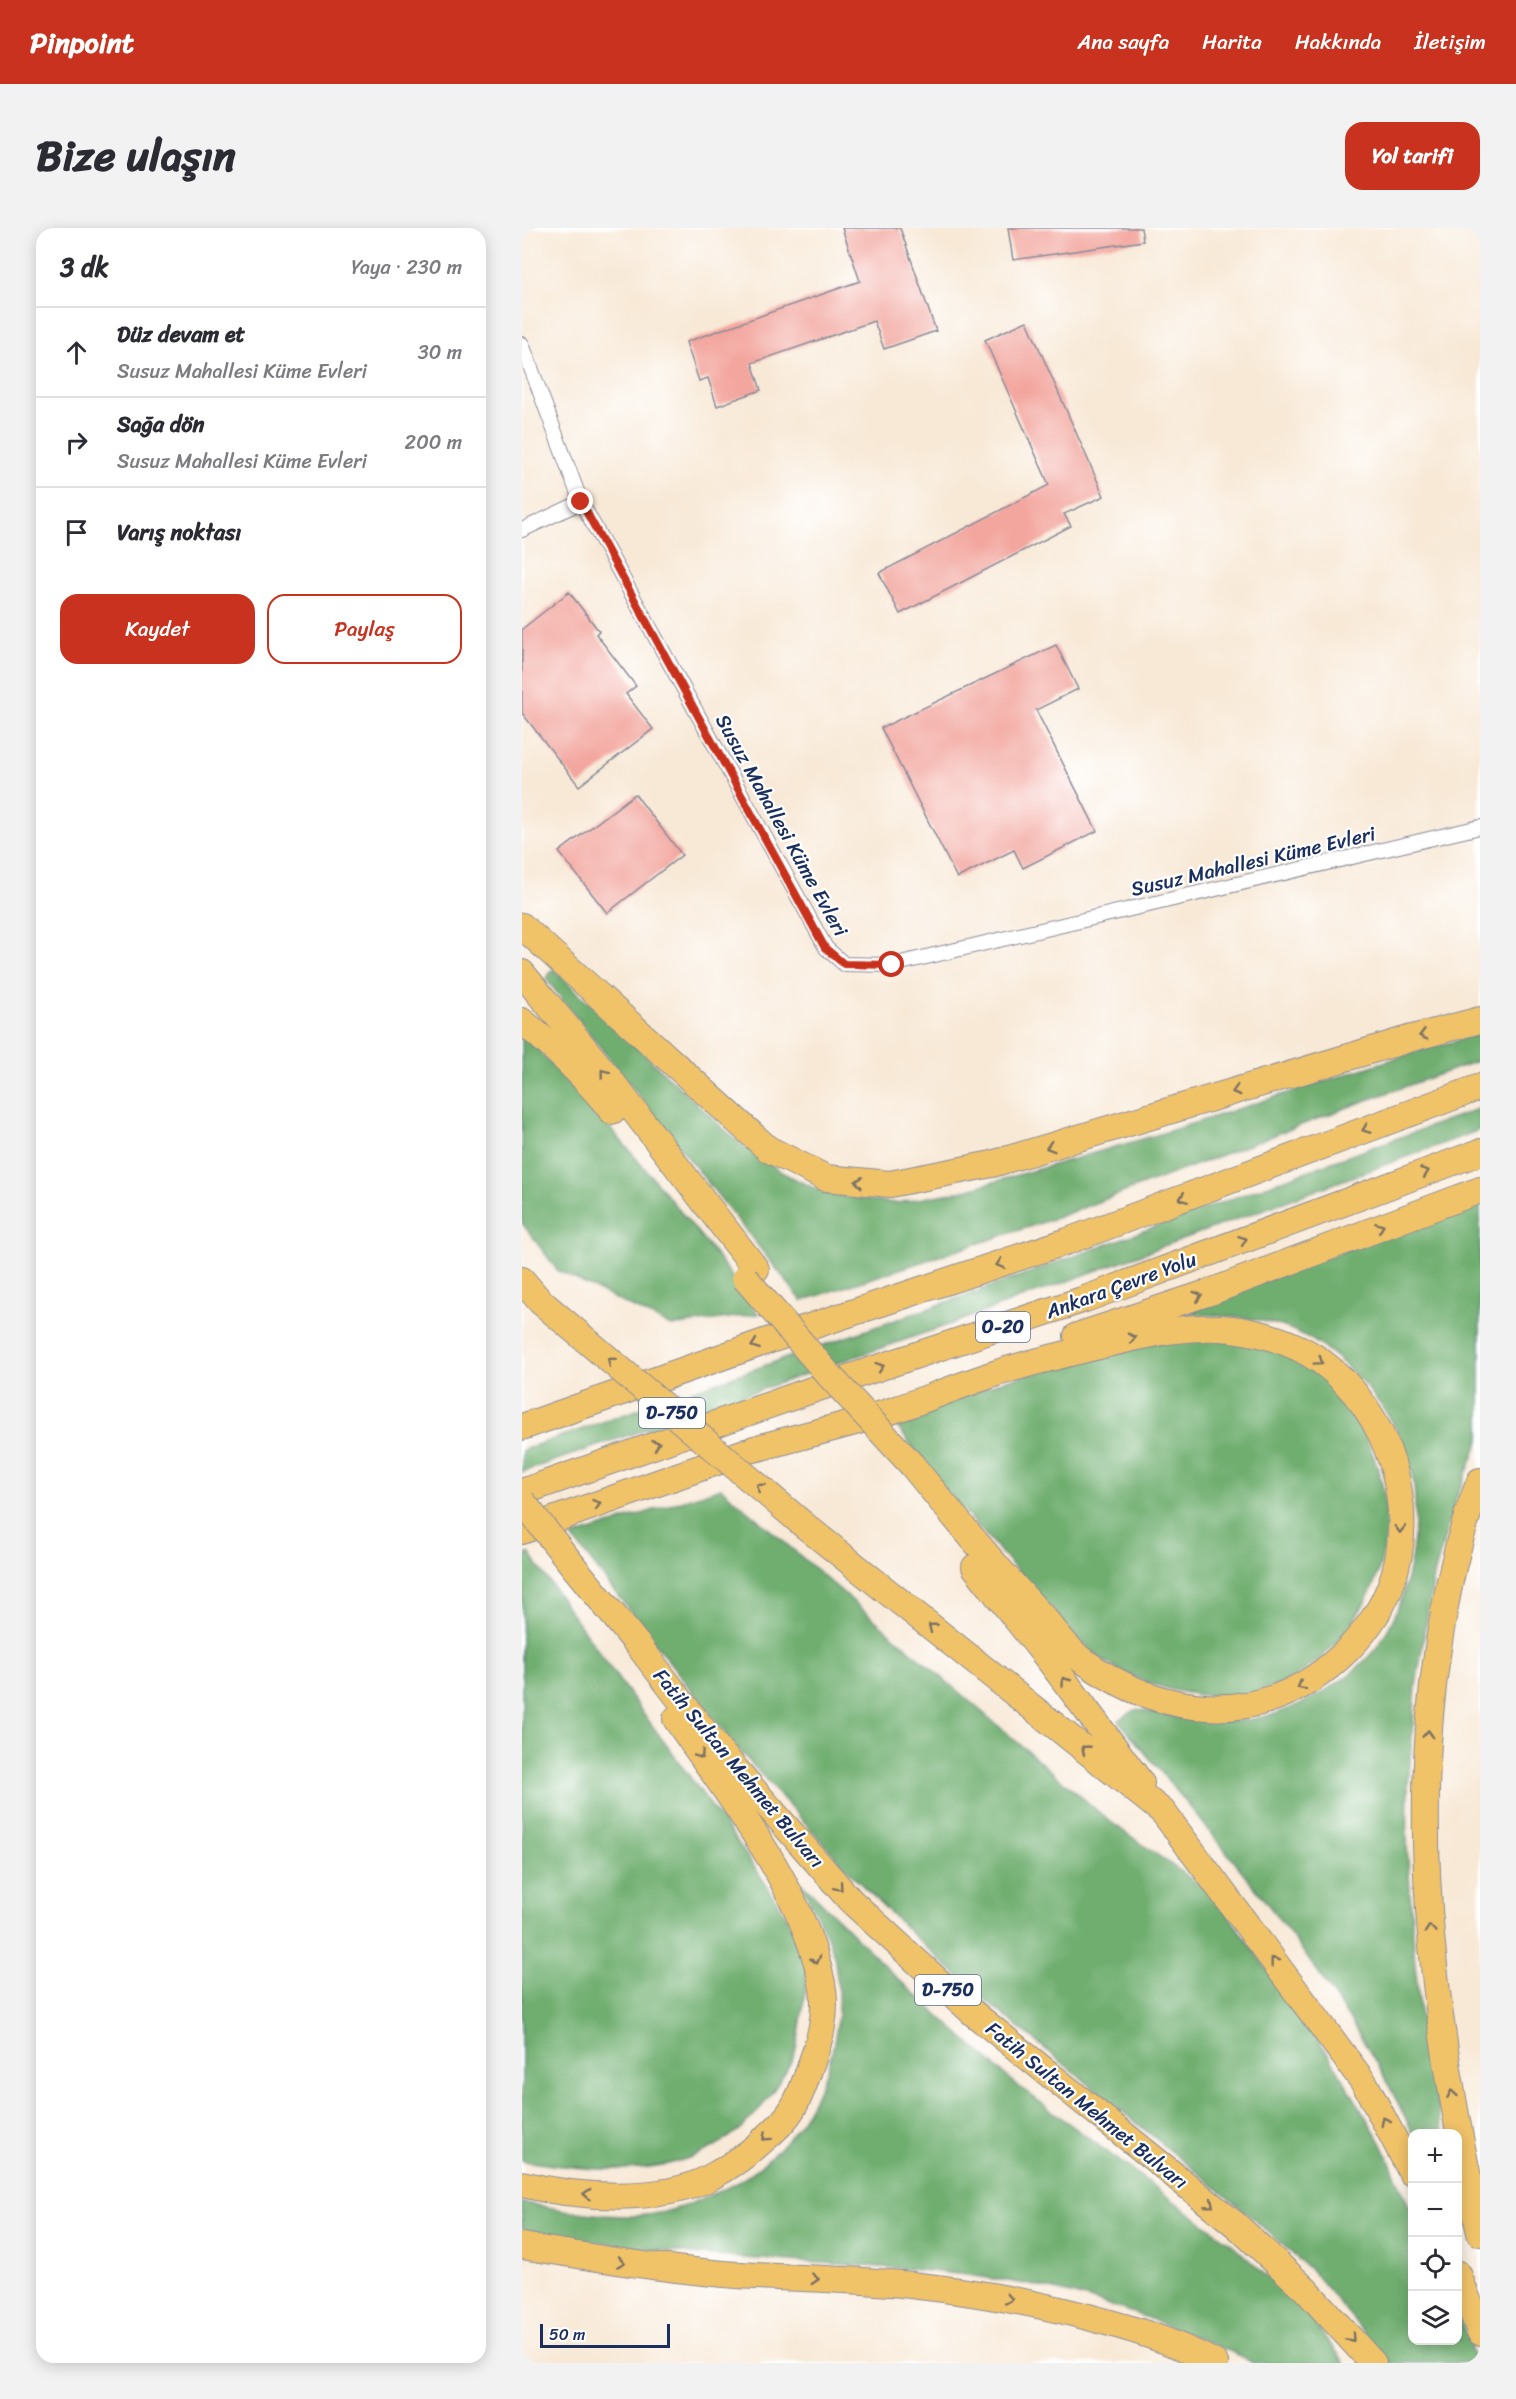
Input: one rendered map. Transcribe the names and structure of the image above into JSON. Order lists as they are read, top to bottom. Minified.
{"streets":{"highway":["Ankara Çevre Yolu","O-20","D-750","Fatih Sultan Mehmet Bulvarı"],"street":["Susuz Mahallesi Küme Evleri"]},"crossings":[["D-750","Fatih Sultan Mehmet Bulvarı"]],"scale_bar":"50 m","page":{"header":"Pinpoint","nav":["Ana sayfa","Harita","Hakkında","İletişim"],"title":"Bize ulaşın","buttons":["Yol tarifi",["Kaydet","Paylaş"]],"heading":["3 dk","Yaya · 230 m"],"list":[["Düz devam et","Susuz Mahallesi Küme Evleri","30 m"],["Sağa dön","Susuz Mahallesi Küme Evleri","200 m"],"Varış noktası"],"map_buttons":["+","−"],"scale":"50 m"}}
